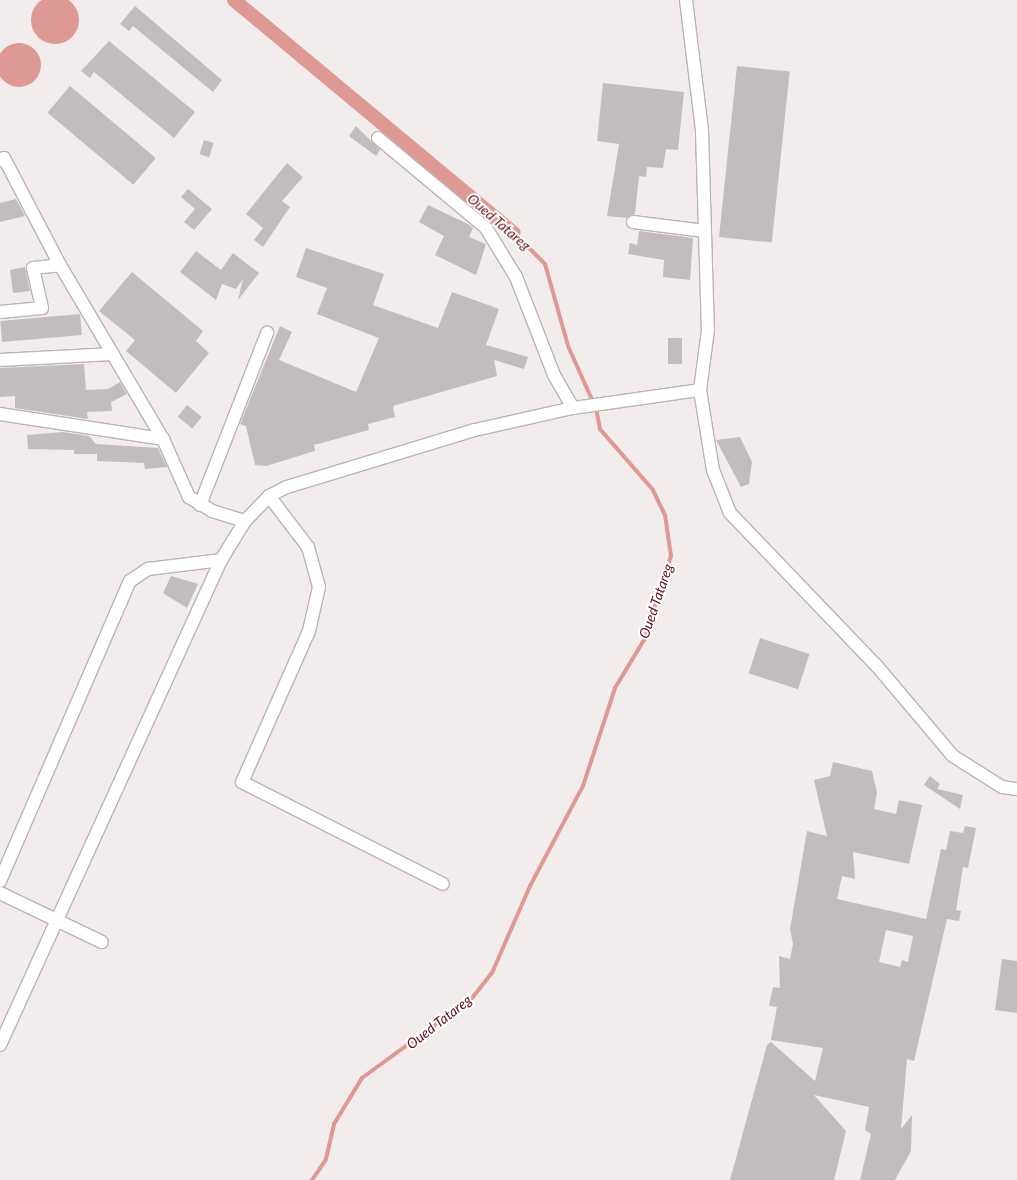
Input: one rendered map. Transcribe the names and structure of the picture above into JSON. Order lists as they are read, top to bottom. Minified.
{"water":["Oued Tatareg"]}
